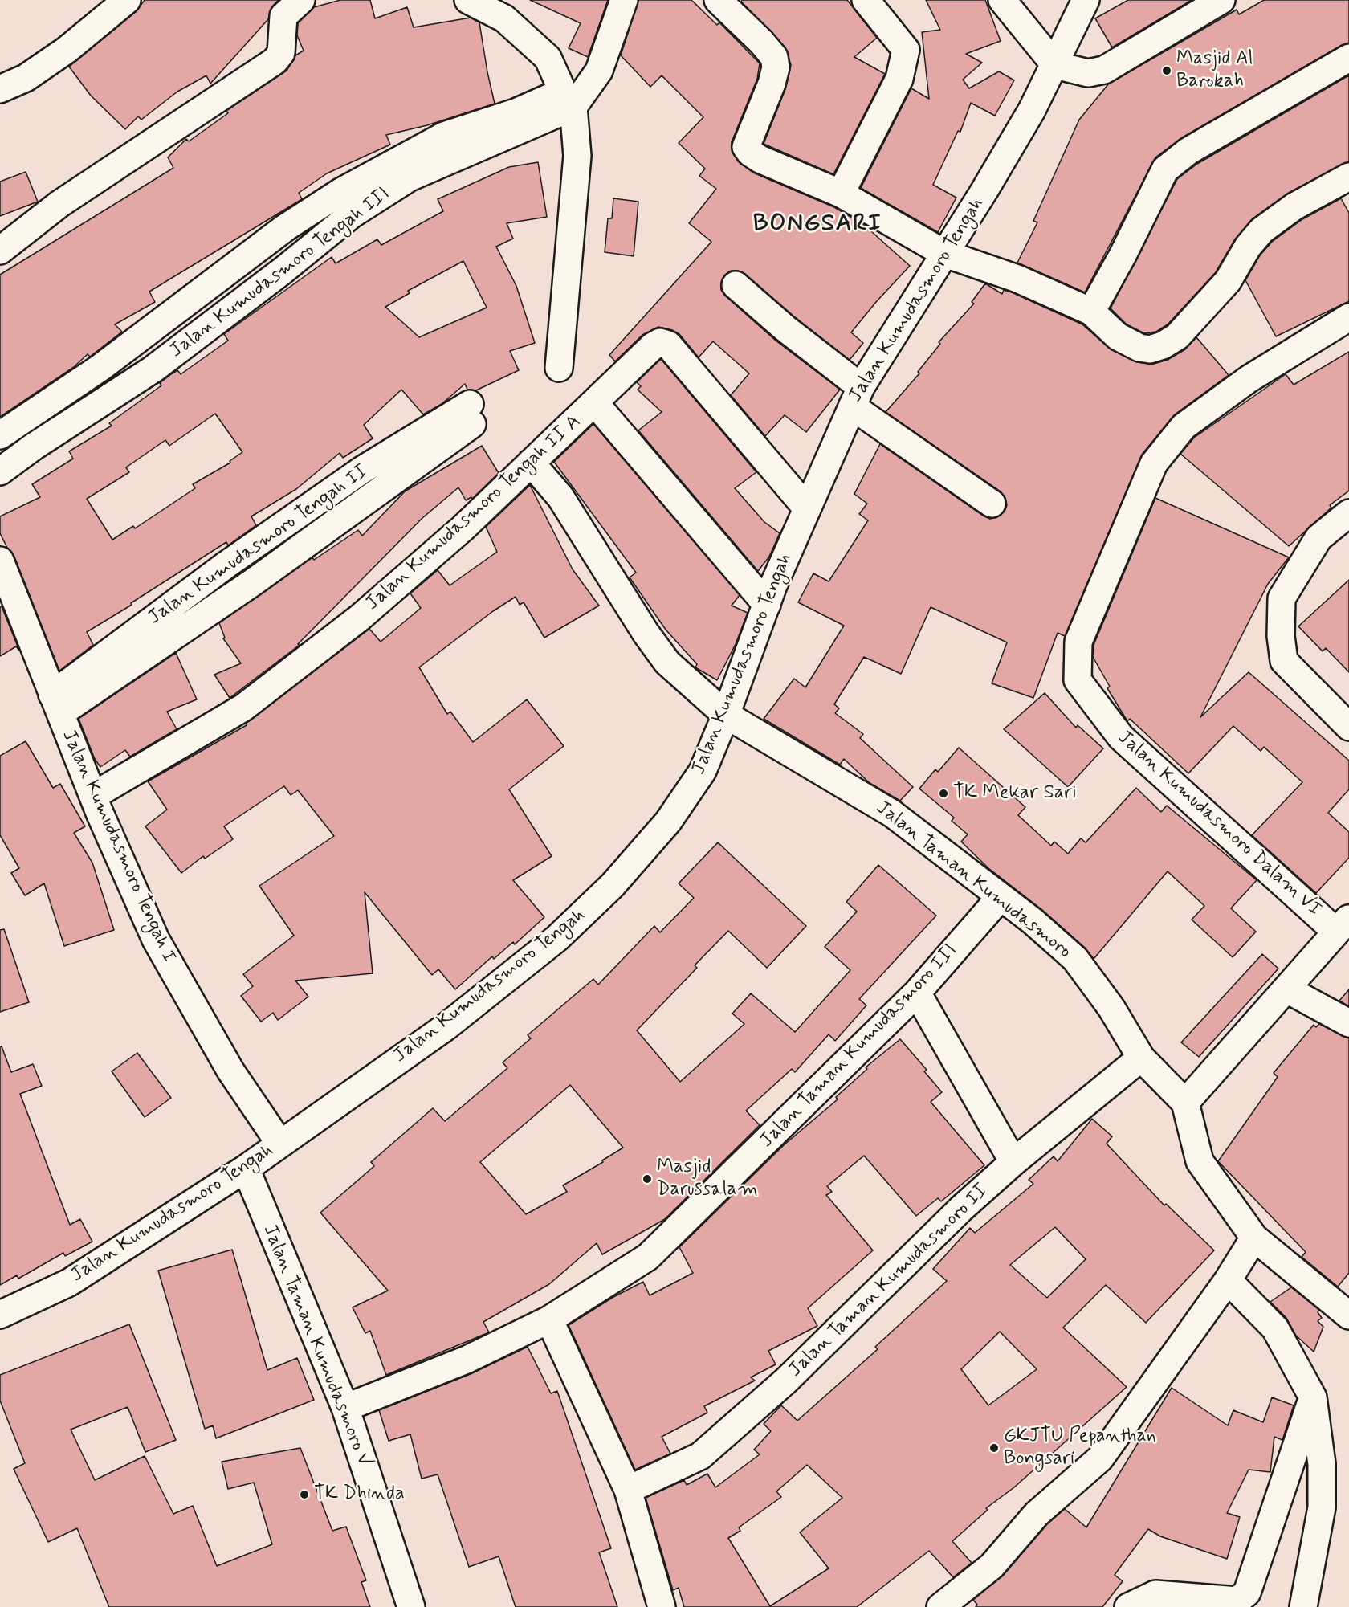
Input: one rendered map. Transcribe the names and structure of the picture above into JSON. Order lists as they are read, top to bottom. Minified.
{"streets":{"street":["Jalan Kumudasmoro Tengah III","Jalan Kumudasmoro Tengah","Jalan Kumudasmoro Tengah II A","Jalan Kumudasmoro Tengah II","Jalan Kumudasmoro Dalam VI","Jalan Kumudasmoro Tengah I","Jalan Taman Kumudasmoro","Jalan Taman Kumudasmoro III","Jalan Taman Kumudasmoro II","Jalan Taman Kumudasmoro V"]},"crossings":[["Jalan Kumudasmoro Tengah","Jalan Kumudasmoro Tengah II A"],["Jalan Kumudasmoro Tengah","Jalan Kumudasmoro Tengah I"],["Jalan Kumudasmoro Tengah","Jalan Taman Kumudasmoro"],["Jalan Kumudasmoro Tengah","Jalan Taman Kumudasmoro V"],["Jalan Kumudasmoro Tengah II A","Jalan Kumudasmoro Tengah I"],["Jalan Kumudasmoro Tengah II A","Jalan Taman Kumudasmoro"],["Jalan Kumudasmoro Tengah II","Jalan Kumudasmoro Tengah I"],["Jalan Taman Kumudasmoro","Jalan Taman Kumudasmoro III"],["Jalan Taman Kumudasmoro","Jalan Taman Kumudasmoro II"],["Jalan Taman Kumudasmoro III","Jalan Taman Kumudasmoro V"]],"districts":["BONGSARI"],"places":["Masjid Al Barokah","TK Mekar Sari","Masjid Darussalam","GKJTU Pepanthan Bongsari","TK Dhinda"]}
